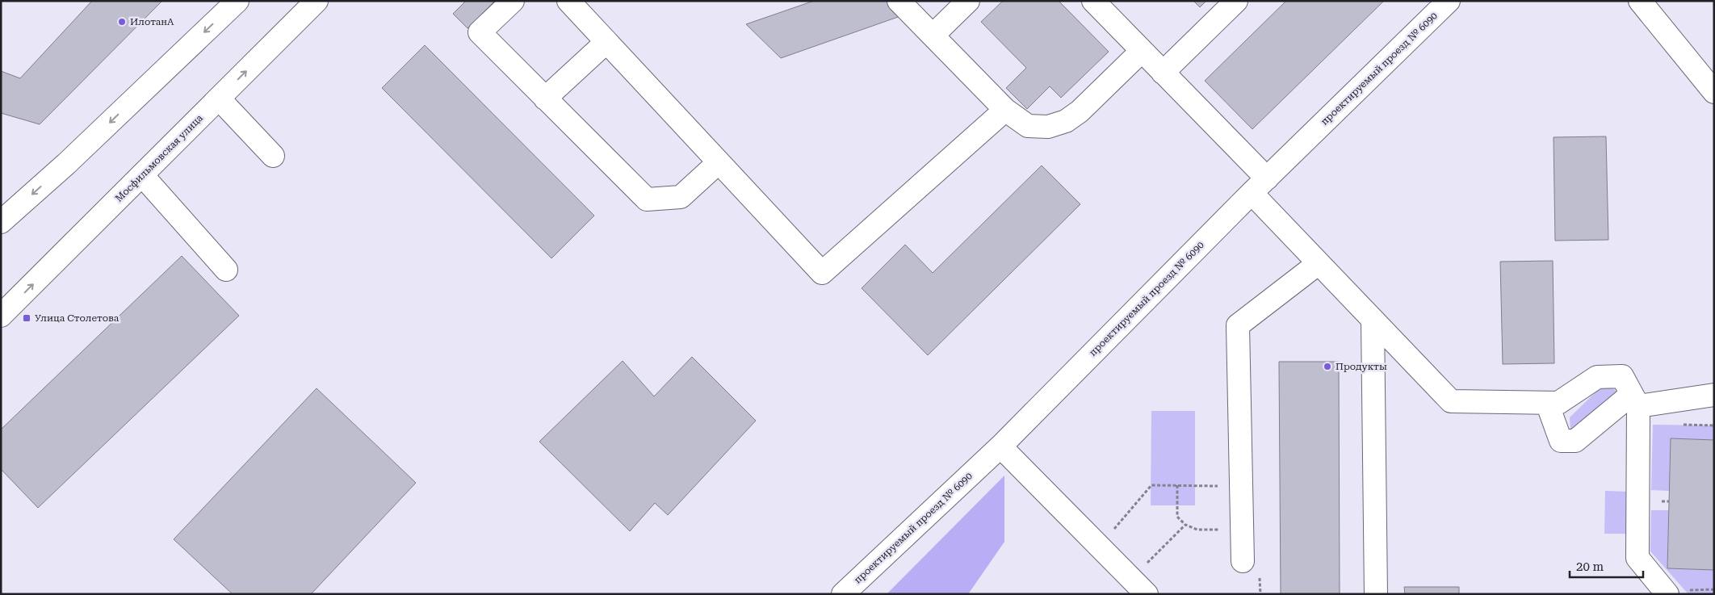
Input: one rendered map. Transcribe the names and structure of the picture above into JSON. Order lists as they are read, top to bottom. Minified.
{"streets":{"street":["проектируемый проезд № 6090","Мосфильмовская улица"]},"places":{"other":["ИлотанА","Продукты"],"transit":["Улица Столетова"]},"scale_bar":"20 m"}
